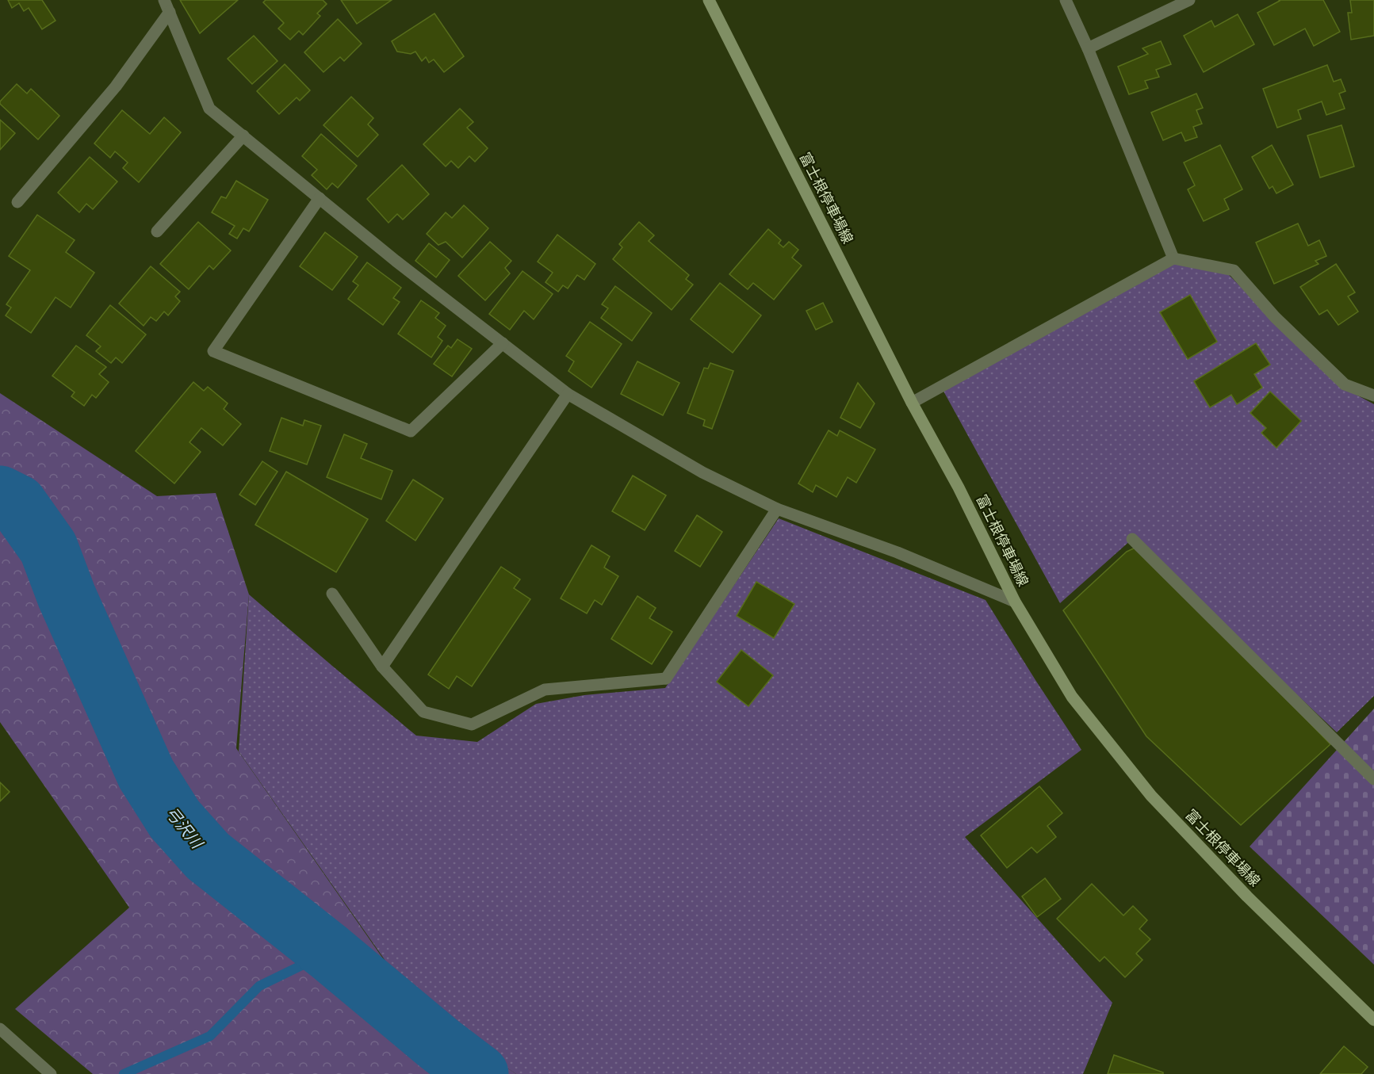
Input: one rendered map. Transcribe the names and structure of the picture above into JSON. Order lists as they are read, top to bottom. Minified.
{"streets":{"main road":["富士根停車場線"]},"water":["弓沢川"]}
